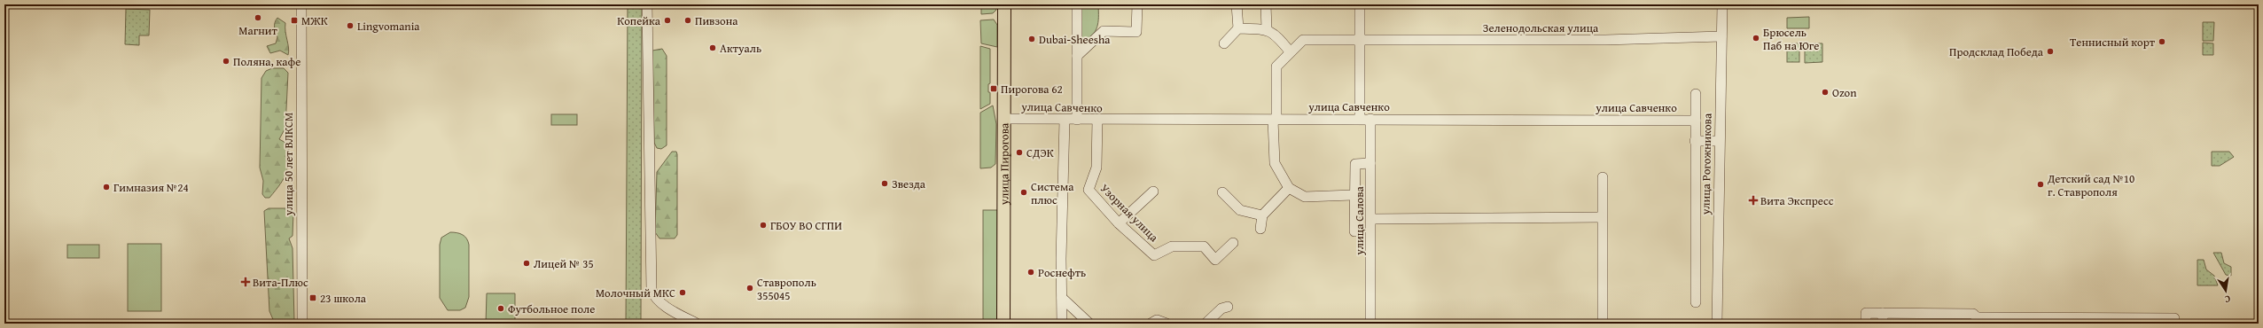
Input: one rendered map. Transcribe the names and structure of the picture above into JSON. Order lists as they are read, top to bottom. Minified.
{"streets":{"main road":["улица Пирогова"],"street":["Зеленодольская улица","улица Савченко","улица 50 лет ВЛКСМ","улица Рогожникова","Узорная улица","улица Салова"]},"crossings":[["Зеленодольская улица","улица Савченко"],["Зеленодольская улица","улица Рогожникова"],["улица Савченко","улица Пирогова"],["улица Савченко","Узорная улица"],["улица Савченко","улица Салова"]],"places":{"other":["Магнит","Копейка","Пивзона","Lingvomania","Брюсель Паб на Юге","Dubai-Sheesha","Теннисный корт","Актуаль","Продсклад Победа","Поляна, кафе","Ozon","СДЭК","Звезда","Детский сад №10 г. Ставрополя","Гимназия №24","Система плюс","ГБОУ ВО СГПИ","Лицей № 35","Роснефть","Ставрополь 355045","Молочный МКС","Футбольное поле"],"transit":["МЖК","Пирогова 62","23 школа"],"health":["Вита Экспресс","Вита-Плюс"]},"north":"bottom"}
